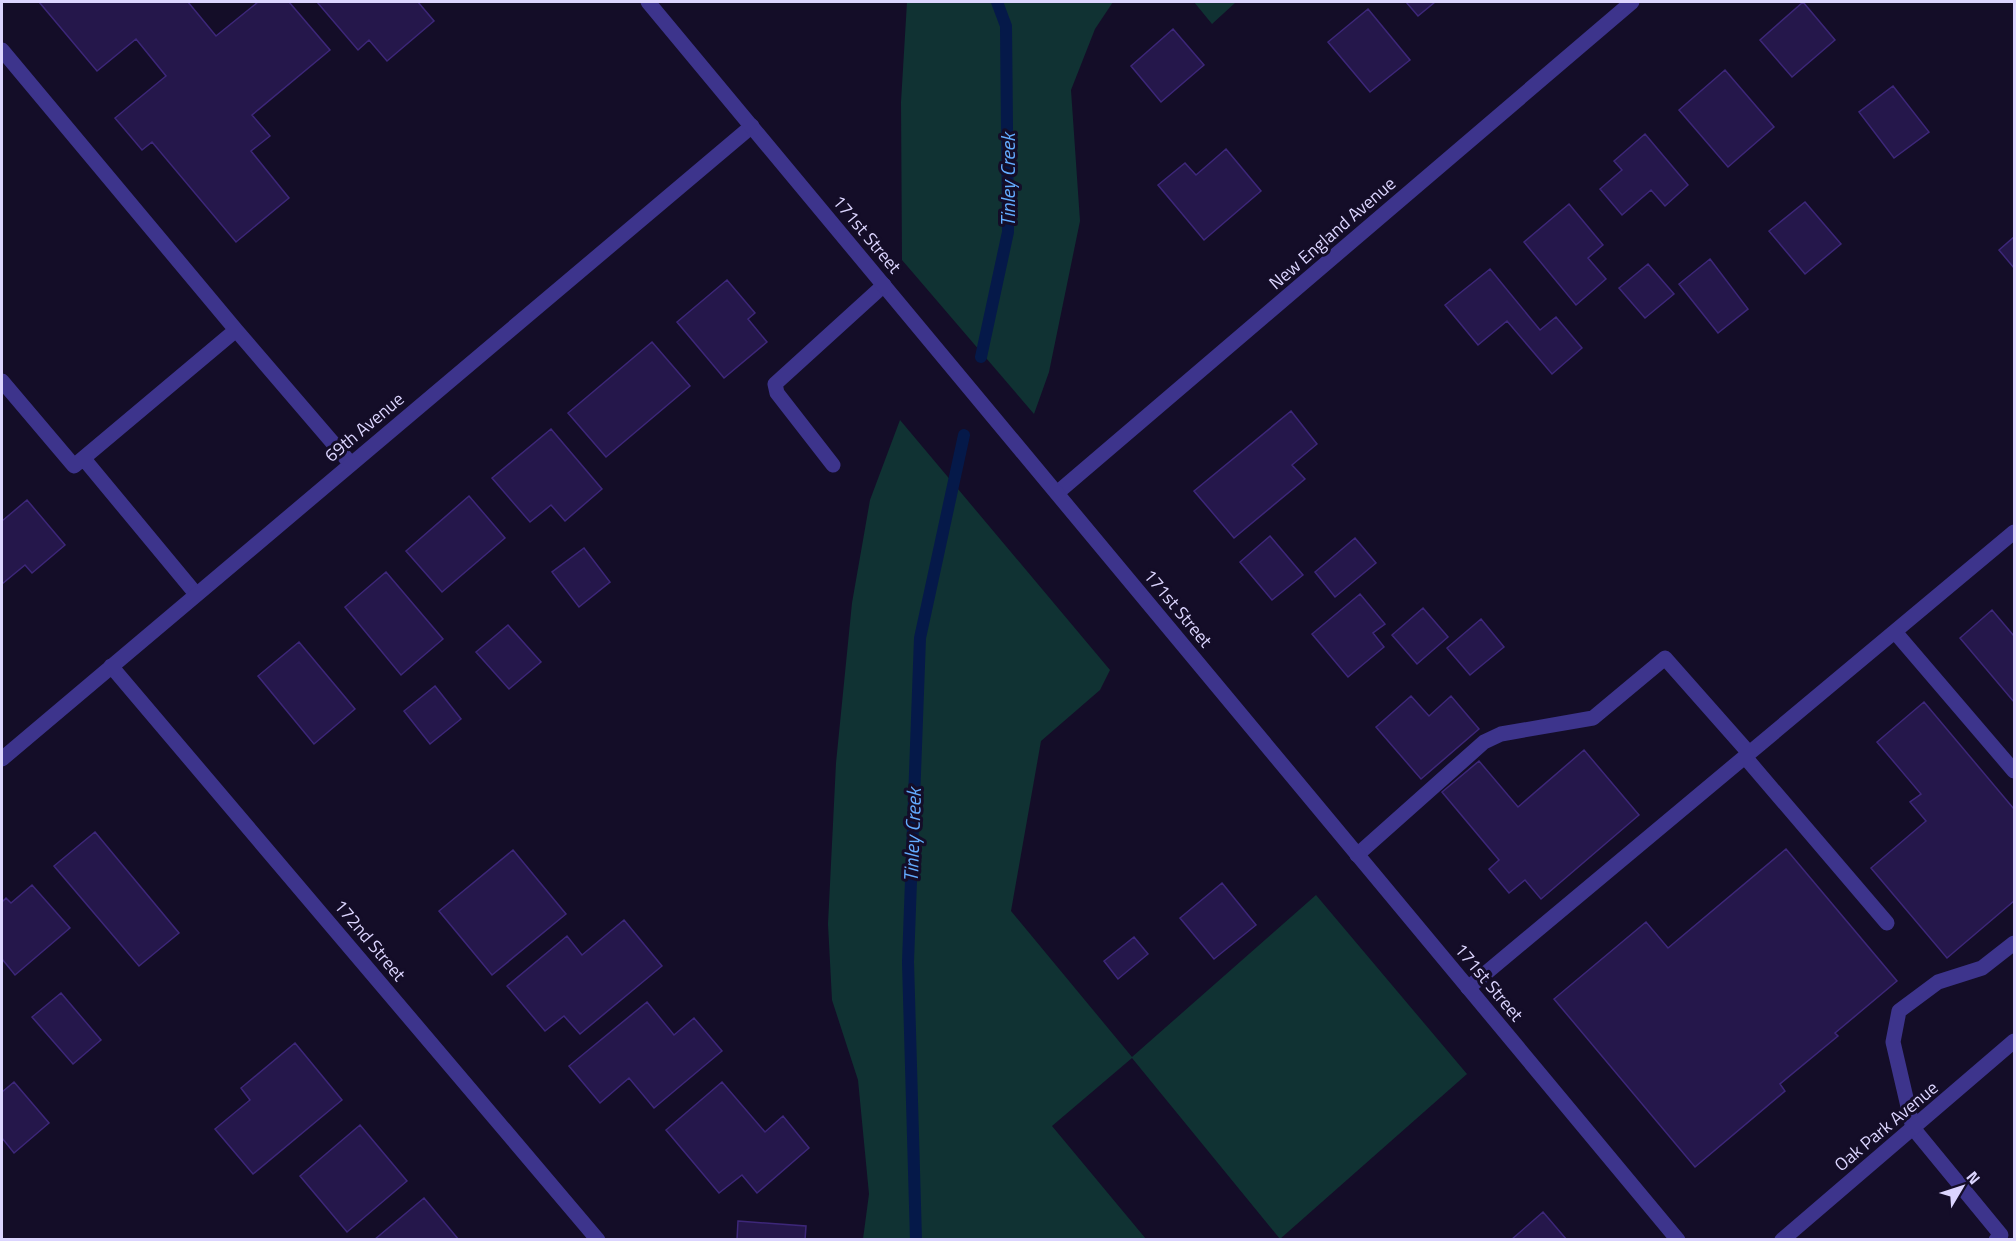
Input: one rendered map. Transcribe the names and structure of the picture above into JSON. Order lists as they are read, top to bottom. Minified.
{"streets":{"street":["New England Avenue","171st Street","69th Avenue","172nd Street","Oak Park Avenue"]},"crossings":[["New England Avenue","171st Street"],["171st Street","69th Avenue"],["69th Avenue","172nd Street"]],"water":["Tinley Creek"],"north":"top right"}
